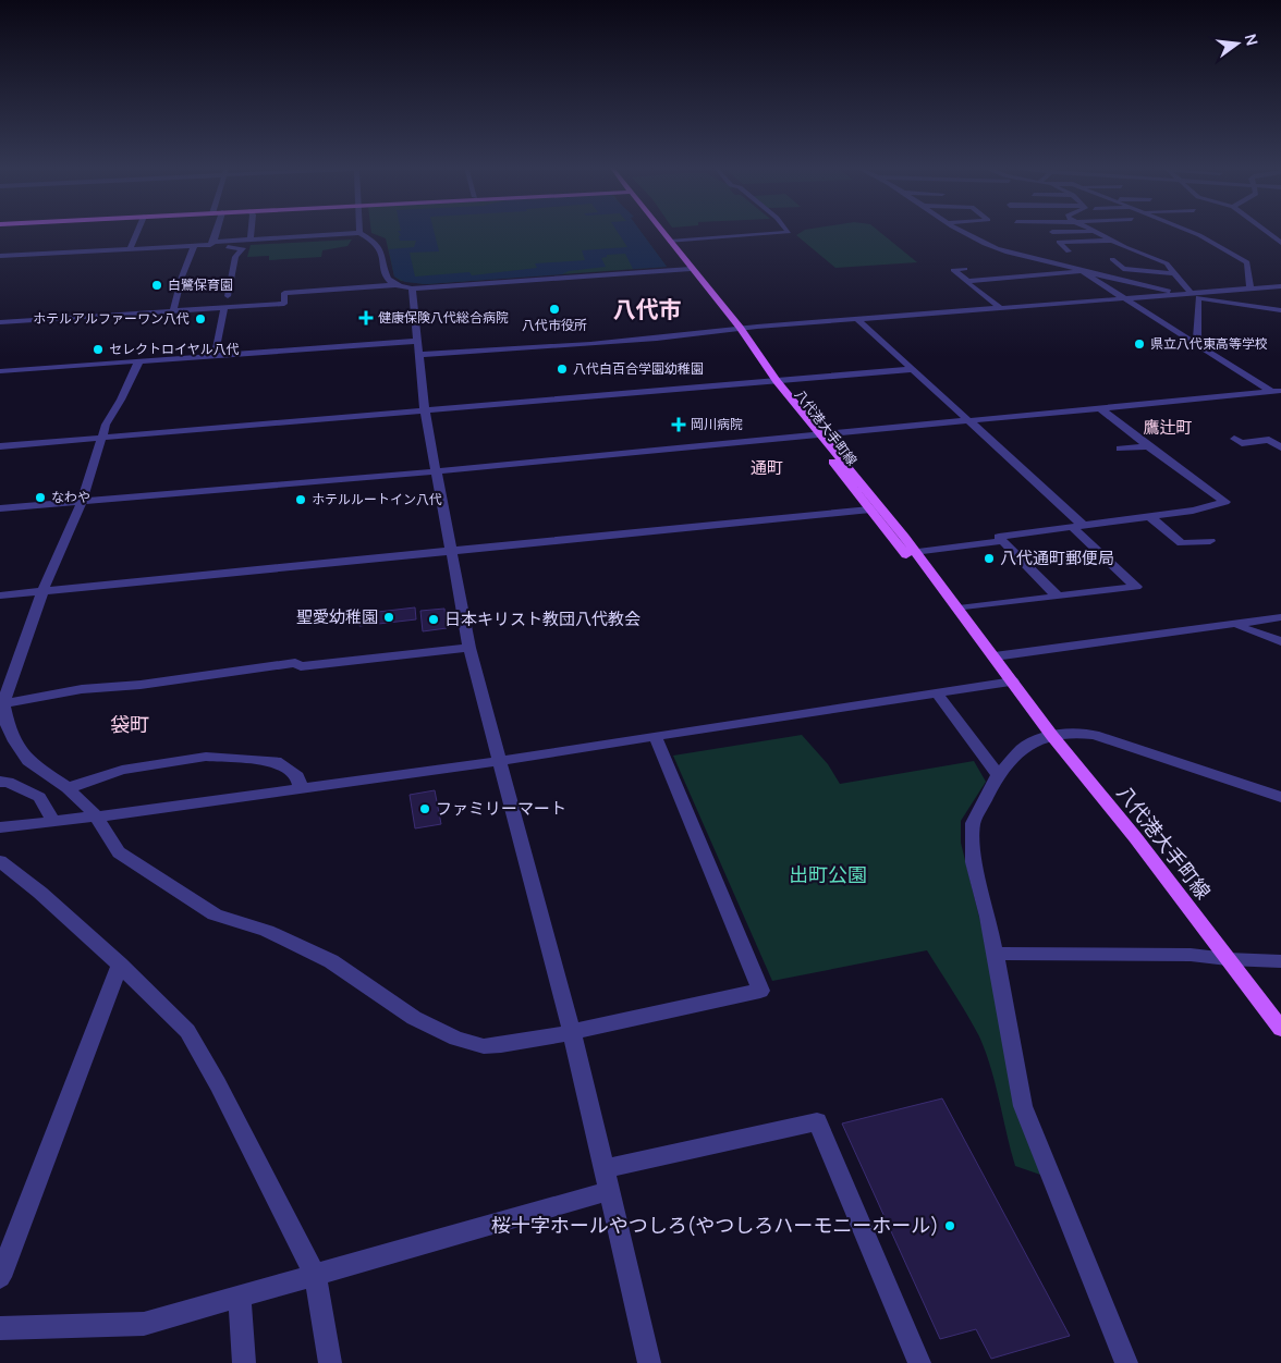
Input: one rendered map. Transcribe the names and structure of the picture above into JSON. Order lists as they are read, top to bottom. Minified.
{"streets":{"main road":["八代港大手町線"]},"districts":["八代市","鷹辻町","通町","袋町"],"parks":["出町公園"],"places":{"other":["白鷺保育園","八代市役所","ホテルアルファーワン八代","県立八代東高等学校","セレクトロイヤル八代","八代白百合学園幼稚園","なわや","ホテルルートイン八代","八代通町郵便局","聖愛幼稚園","日本キリスト教団八代教会","ファミリーマート","桜十字ホールやつしろ(やつしろハーモニーホール)"],"health":["健康保険八代総合病院","岡川病院"]},"north":"right"}
